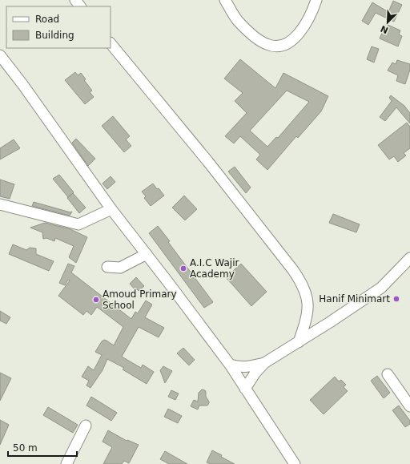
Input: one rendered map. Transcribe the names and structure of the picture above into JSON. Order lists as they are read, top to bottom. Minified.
{"places":["A.I.C Wajir Academy","Hanif Minimart","Amoud Primary School"],"legend":["Road","Building"],"scale_bar":"50 m","north":"bottom left"}
